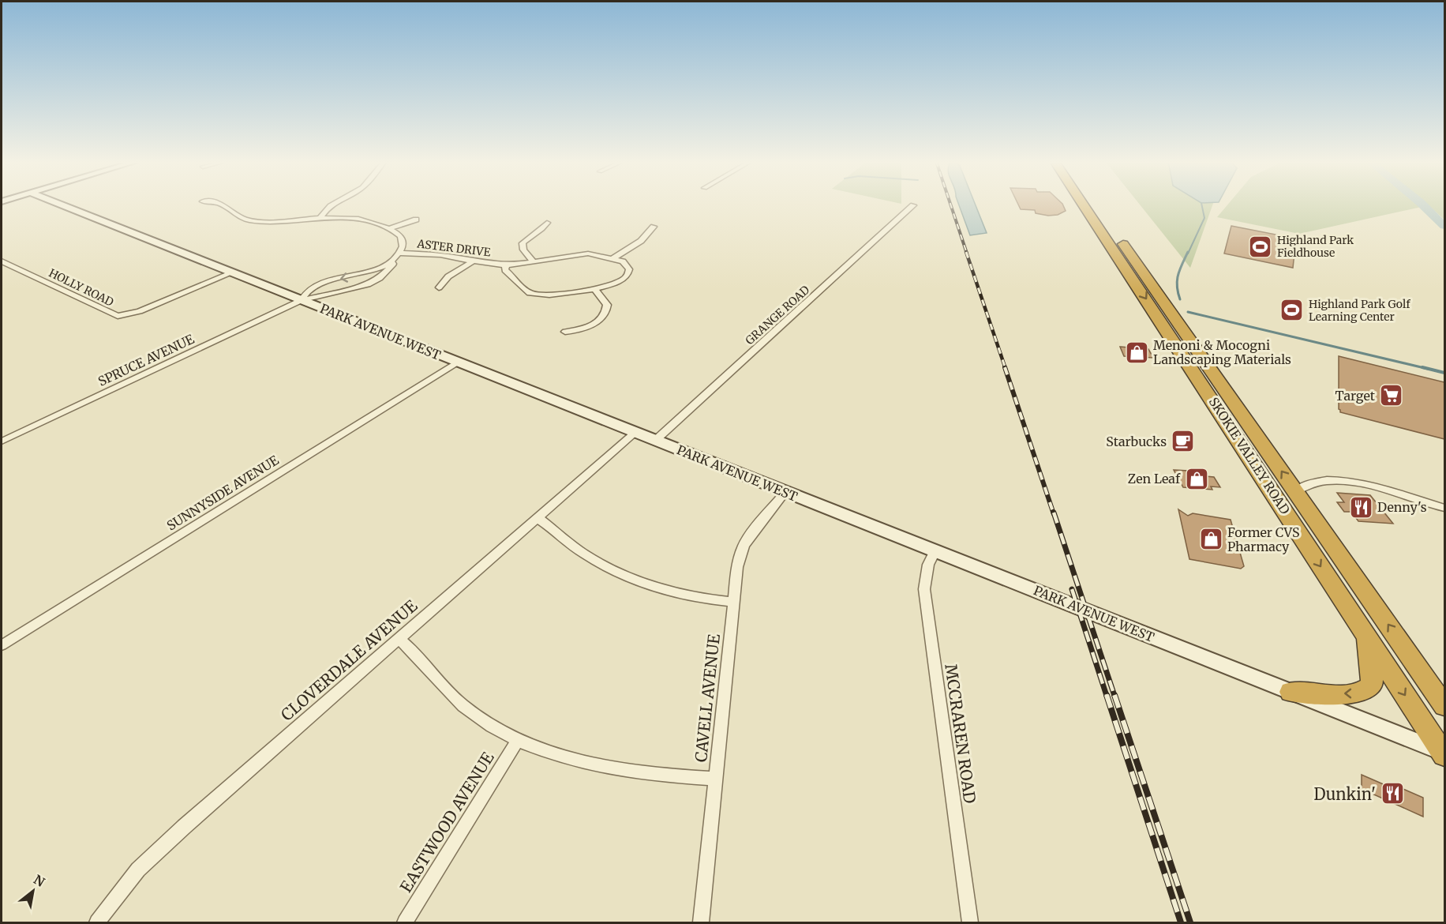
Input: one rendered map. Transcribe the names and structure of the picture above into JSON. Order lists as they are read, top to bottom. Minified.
{"streets":{"highway":["SKOKIE VALLEY ROAD"],"street":["ASTER DRIVE","HOLLY ROAD","GRANGE ROAD","PARK AVENUE WEST","SPRUCE AVENUE","SUNNYSIDE AVENUE","CLOVERDALE AVENUE","CAVELL AVENUE","MCCRAREN ROAD","EASTWOOD AVENUE"]},"crossings":[["HOLLY ROAD","PARK AVENUE WEST"],["GRANGE ROAD","PARK AVENUE WEST"],["PARK AVENUE WEST","SPRUCE AVENUE"],["PARK AVENUE WEST","SKOKIE VALLEY ROAD"],["PARK AVENUE WEST","SUNNYSIDE AVENUE"],["PARK AVENUE WEST","CLOVERDALE AVENUE"],["PARK AVENUE WEST","CAVELL AVENUE"],["PARK AVENUE WEST","MCCRAREN ROAD"]],"places":{"sports":["Highland Park Fieldhouse","Highland Park Golf Learning Center"],"shop":["Menoni & Mocogni Landscaping Materials","Zen Leaf","Former CVS Pharmacy"],"supermarket":["Target"],"cafe":["Starbucks"],"restaurant":["Denny's","Dunkin'"]},"north":"top right"}
